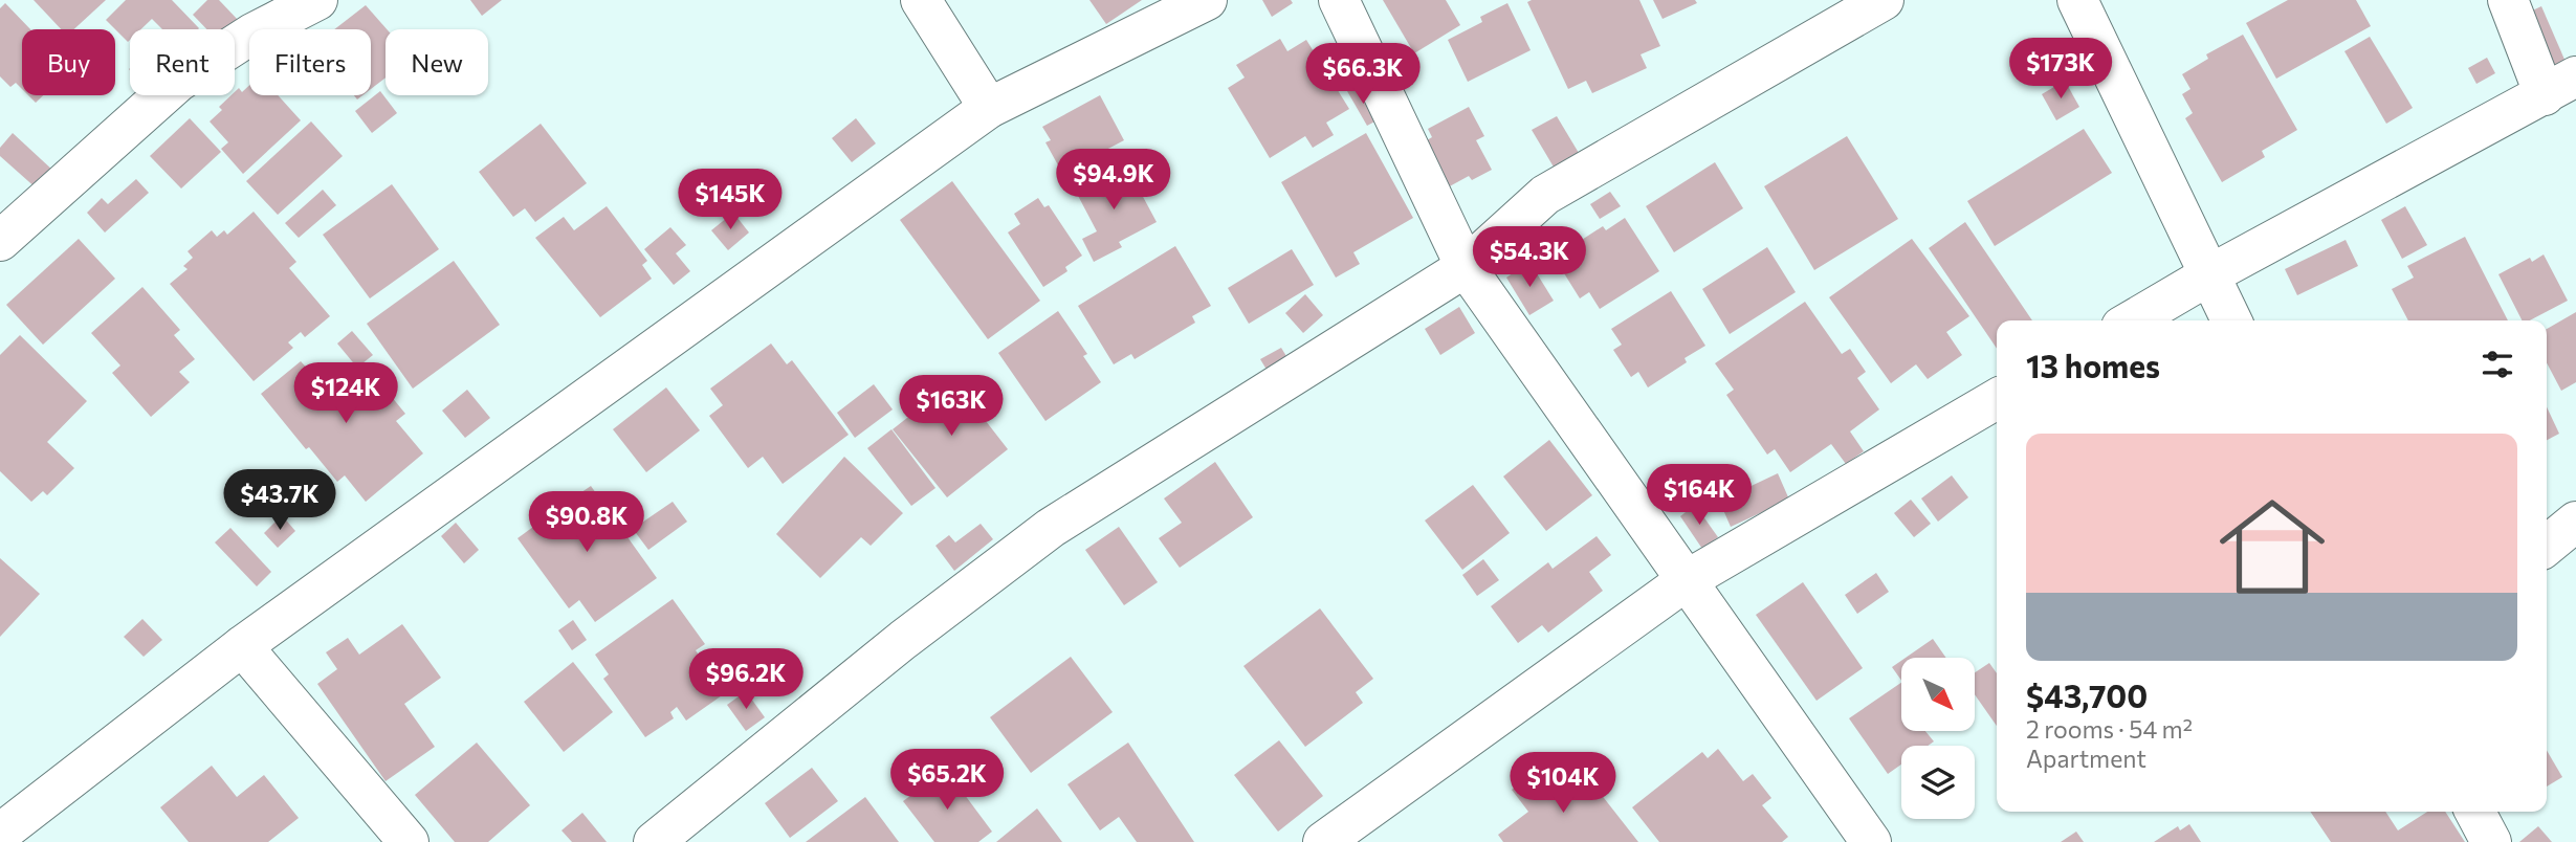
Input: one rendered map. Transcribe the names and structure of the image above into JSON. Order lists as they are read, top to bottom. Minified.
{"north":"bottom right","page":{"chip":["Buy","Rent","Filters","New"],"price":["$173K","$66.3K","$94.9K","$145K","$54.3K","$124K","$163K","$164K","$43.7K","$90.8K","$96.2K","$65.2K","$104K"],"heading":"13 homes","list":[{"name":"$43,700","note":"2 rooms · 54 m² · Apartment"}]}}
